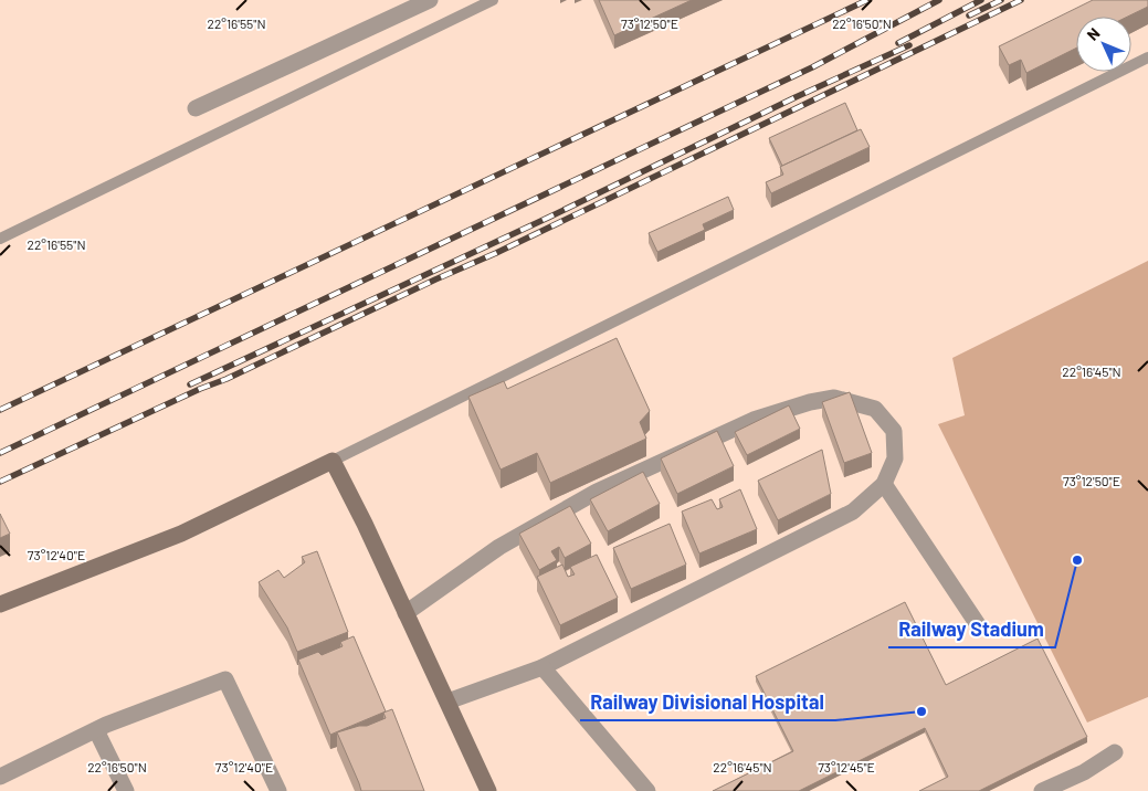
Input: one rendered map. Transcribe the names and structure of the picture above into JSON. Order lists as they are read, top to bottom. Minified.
{"places":["Railway Stadium","Railway Divisional Hospital"],"north":"top left","coordinates":["73°12'50\"E","22°16'55\"N","22°16'50\"N","22°16'45\"N","73°12'40\"E","73°12'45\"E"]}
